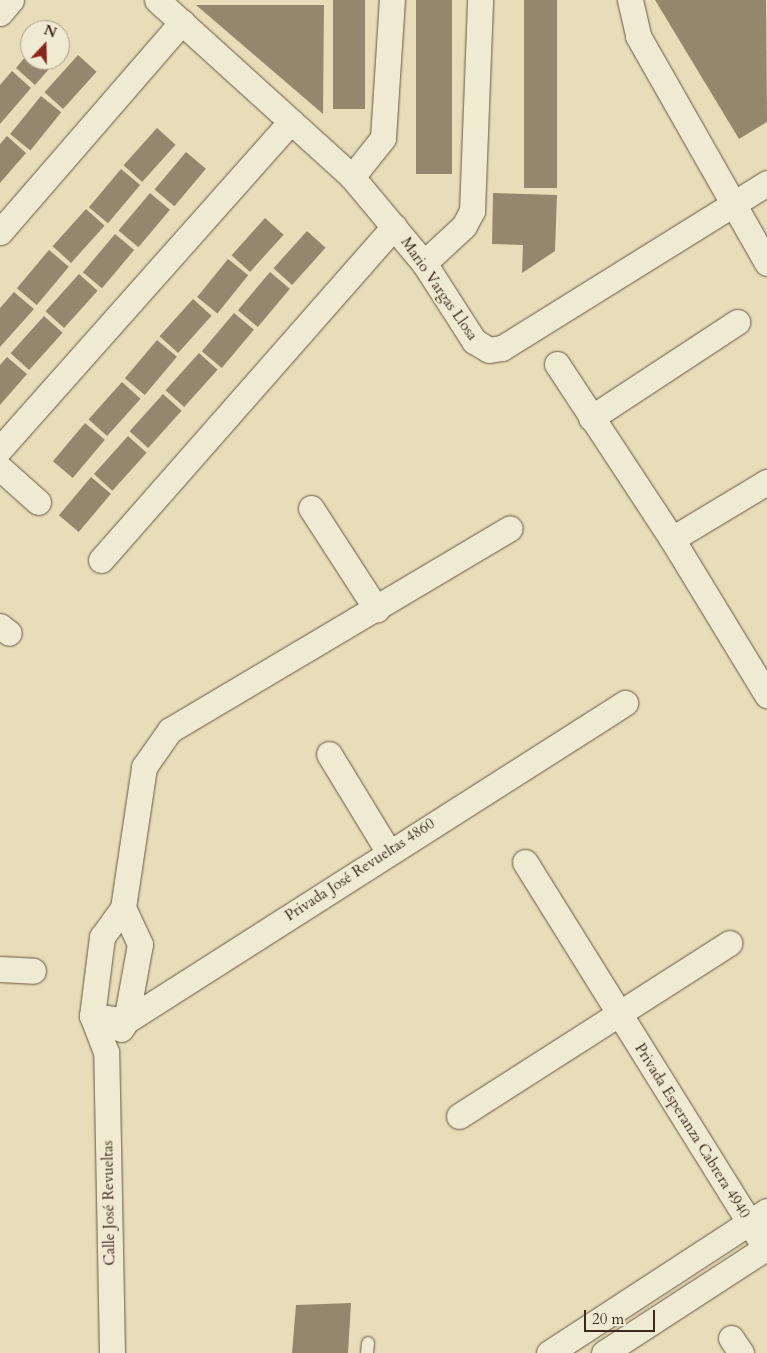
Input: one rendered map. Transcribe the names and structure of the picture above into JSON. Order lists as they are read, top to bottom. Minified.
{"streets":{"street":["Mario Vargas Llosa","Privada José Revueltas 4860","Privada Esperanza Cabrera 4940","Calle José Revueltas"]},"scale_bar":"20 m","north":"top"}
